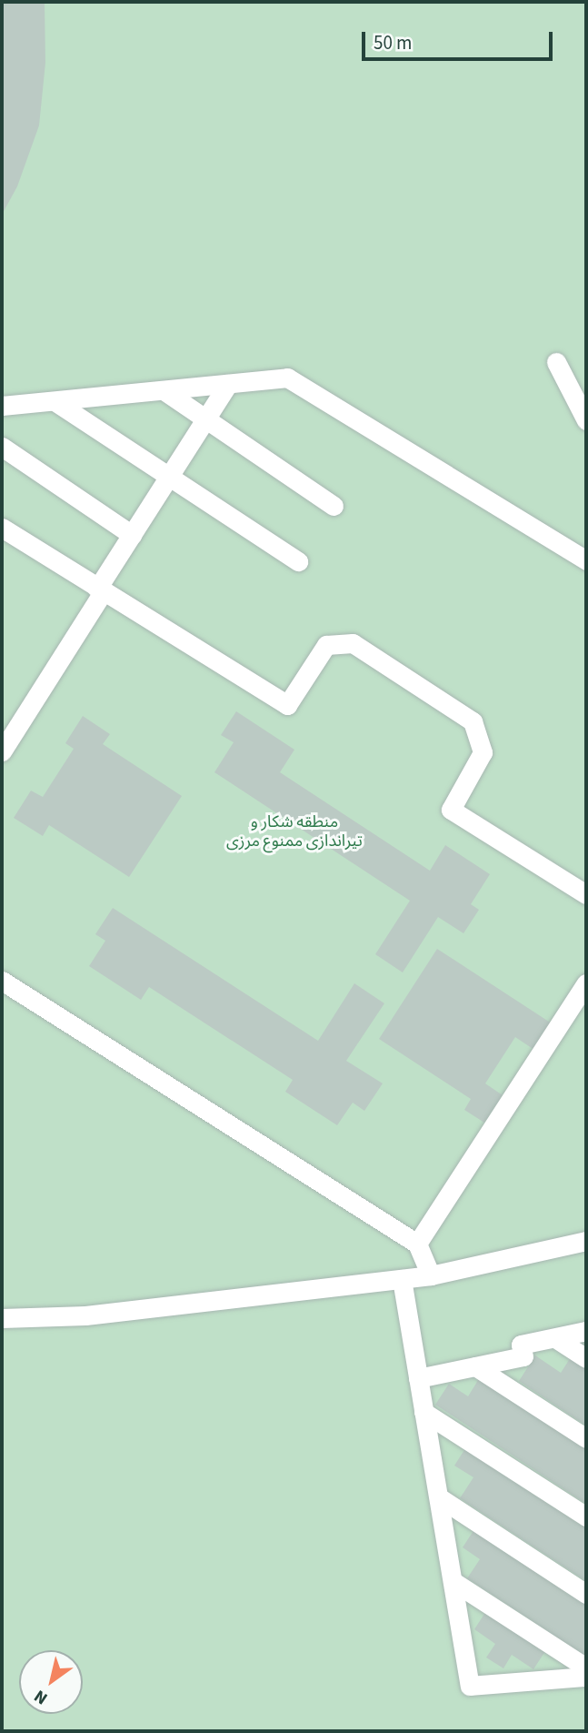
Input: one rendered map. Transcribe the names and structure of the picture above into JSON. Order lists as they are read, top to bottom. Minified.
{"parks":["منطقه شکار و تیراندازی ممنوع مرزی"],"scale_bar":"50 m","north":"bottom left"}
